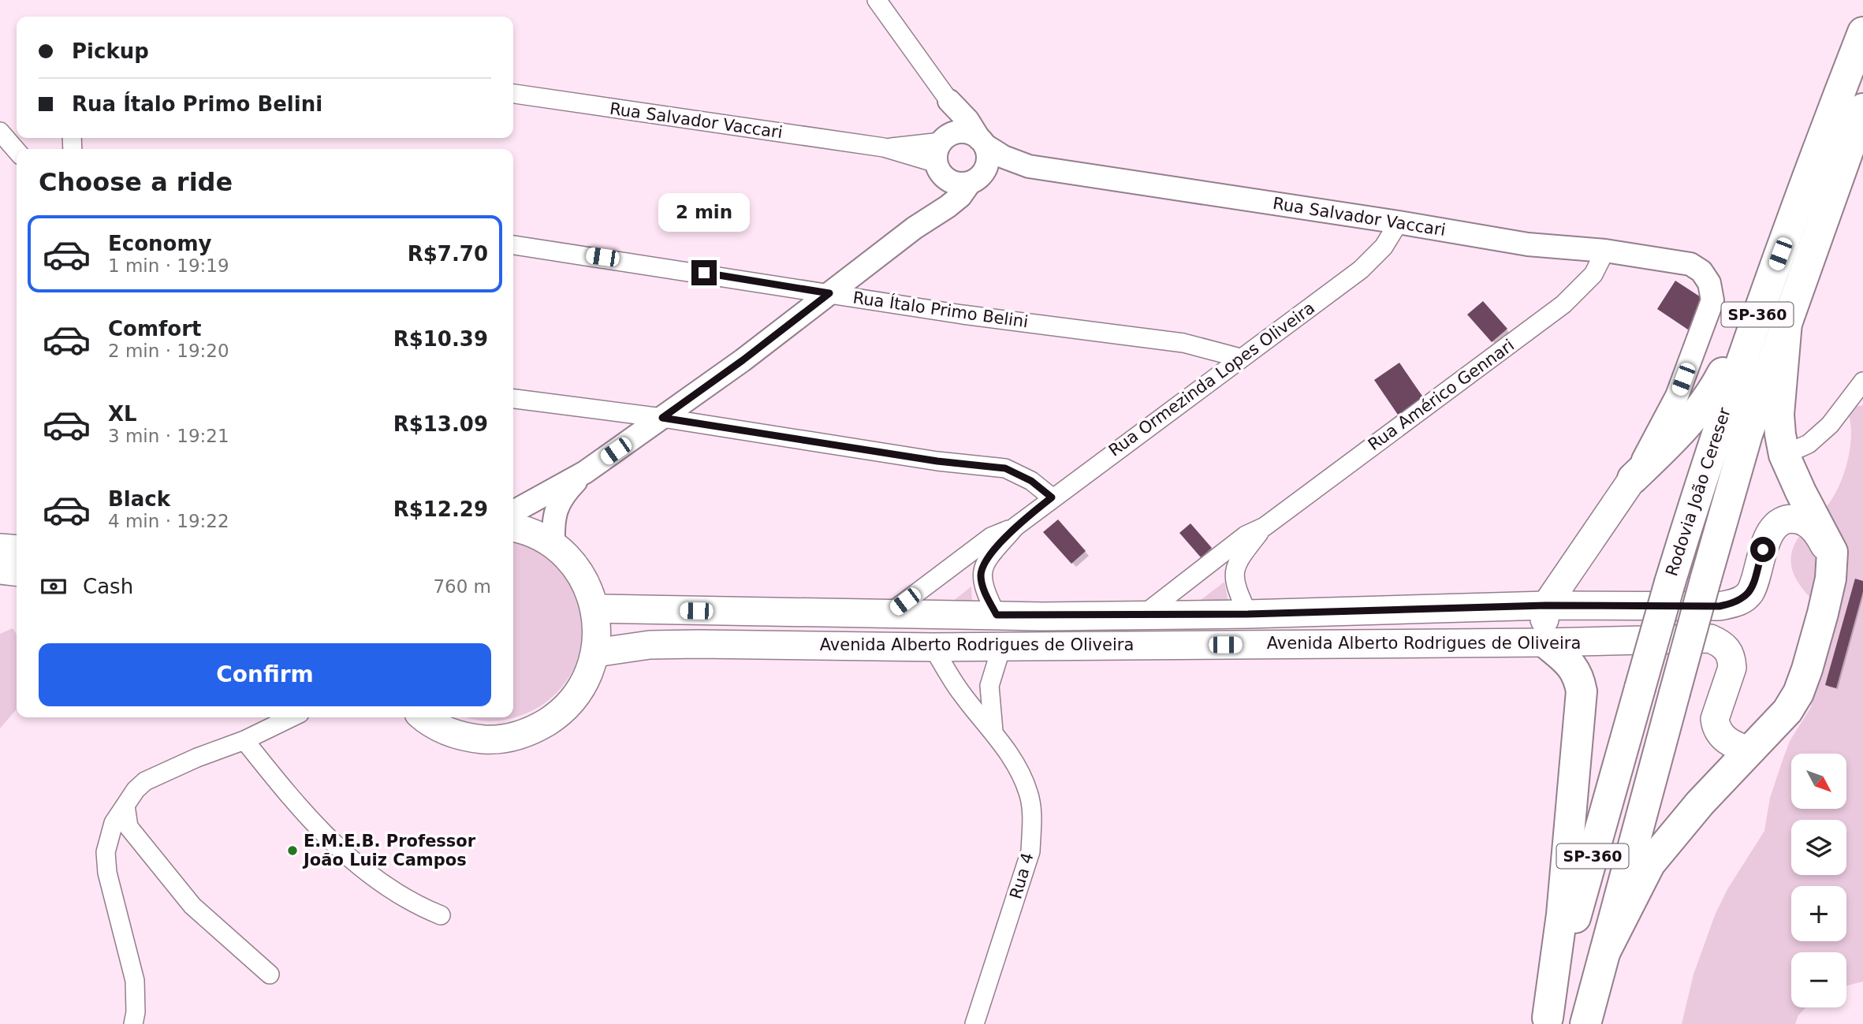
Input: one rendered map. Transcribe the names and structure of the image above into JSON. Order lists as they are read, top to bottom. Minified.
{"streets":{"highway":["SP-360","Rodovia João Cereser"],"main road":["Avenida Alberto Rodrigues de Oliveira"],"street":["Rua Salvador Vaccari","Rua Ítalo Primo Belini","Rua Ormezinda Lopes Oliveira","Rua Américo Gennari","Rua 4"]},"crossings":[["Rua Salvador Vaccari","Rua Ormezinda Lopes Oliveira"],["Rua Salvador Vaccari","Rua Américo Gennari"],["Rua Ítalo Primo Belini","Rua Ormezinda Lopes Oliveira"],["Rua Ormezinda Lopes Oliveira","Avenida Alberto Rodrigues de Oliveira"],["Rua Américo Gennari","Avenida Alberto Rodrigues de Oliveira"],["Avenida Alberto Rodrigues de Oliveira","Rua 4"]],"places":["E.M.E.B. Professor João Luiz Campos"],"north":"bottom right","page":{"banner":["Pickup","Rua Ítalo Primo Belini"],"heading":"Choose a ride","bubble":"2 min","list":[{"name":"Economy","note":"1 min · 19:19","value":"R$7.70"},{"name":"Comfort","note":"2 min · 19:20","value":"R$10.39"},{"name":"XL","note":"3 min · 19:21","value":"R$13.09"},{"name":"Black","note":"4 min · 19:22","value":"R$12.29"}],"pay":["Cash","760 m"],"buttons":"Confirm","map_buttons":["+","−"]}}
